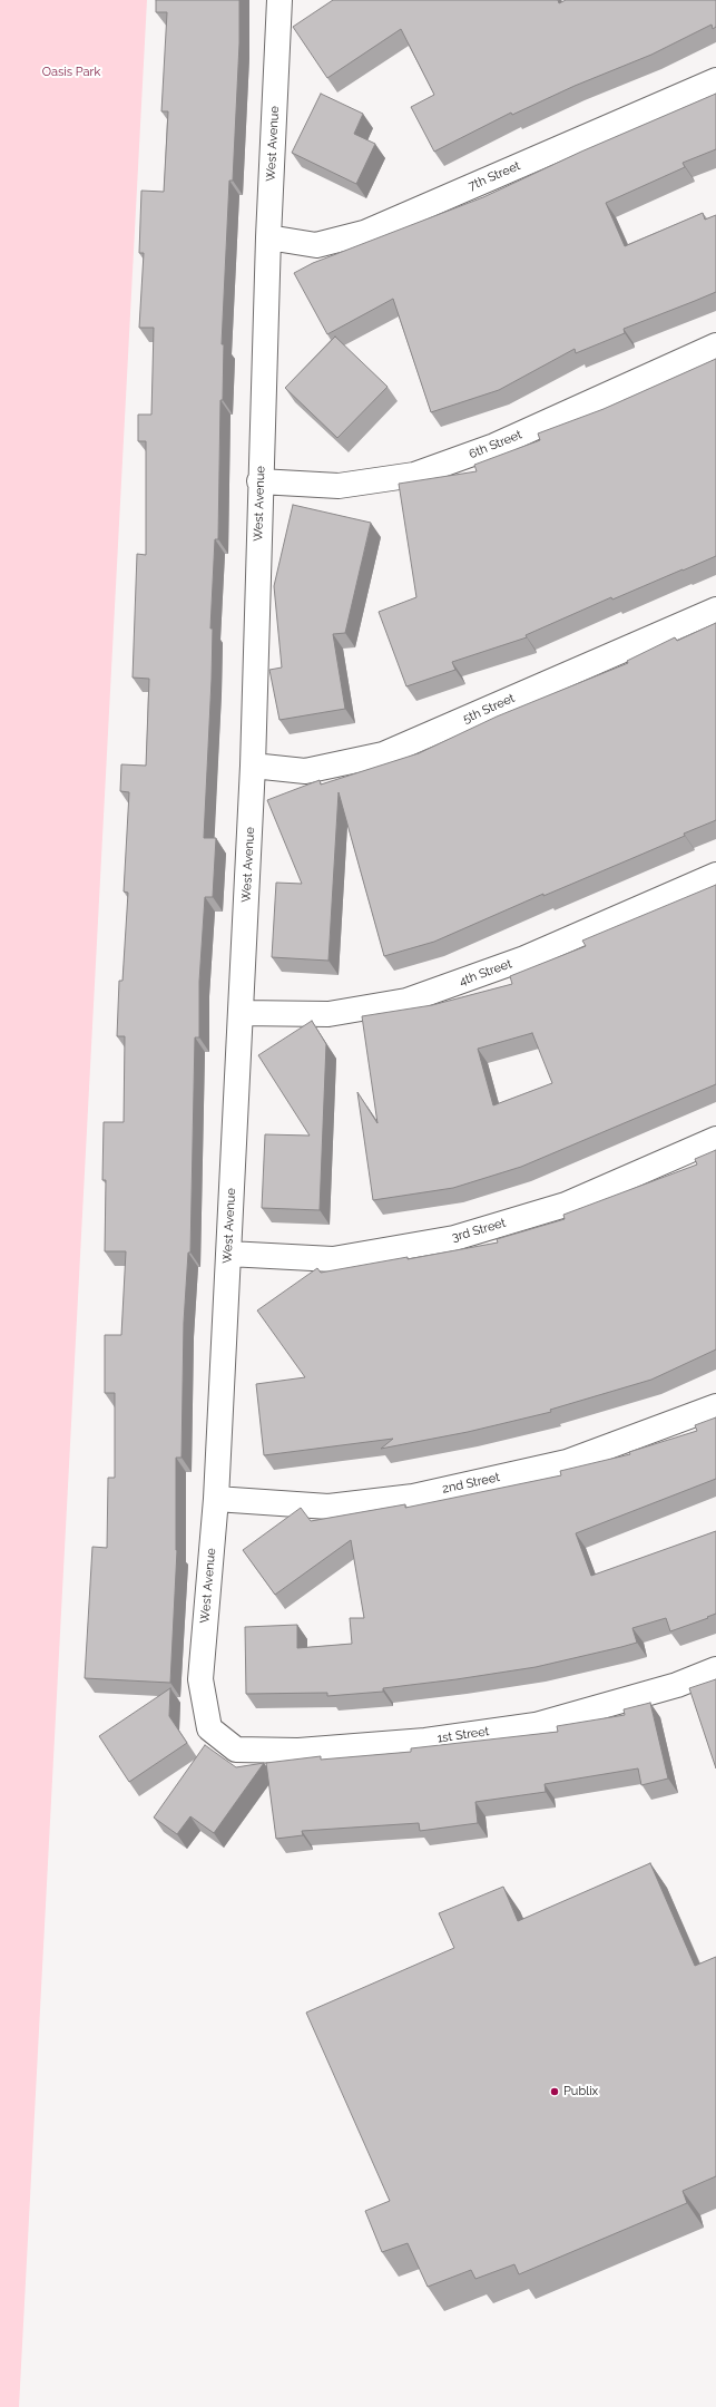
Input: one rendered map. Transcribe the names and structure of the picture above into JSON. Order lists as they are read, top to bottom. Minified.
{"streets":{"street":["West Avenue","7th Street","6th Street","5th Street","4th Street","3rd Street","2nd Street","1st Street"]},"crossings":[["West Avenue","7th Street"],["West Avenue","6th Street"],["West Avenue","5th Street"],["West Avenue","4th Street"],["West Avenue","3rd Street"],["West Avenue","2nd Street"],["West Avenue","1st Street"]],"parks":["Oasis Park"],"places":["Publix"]}
